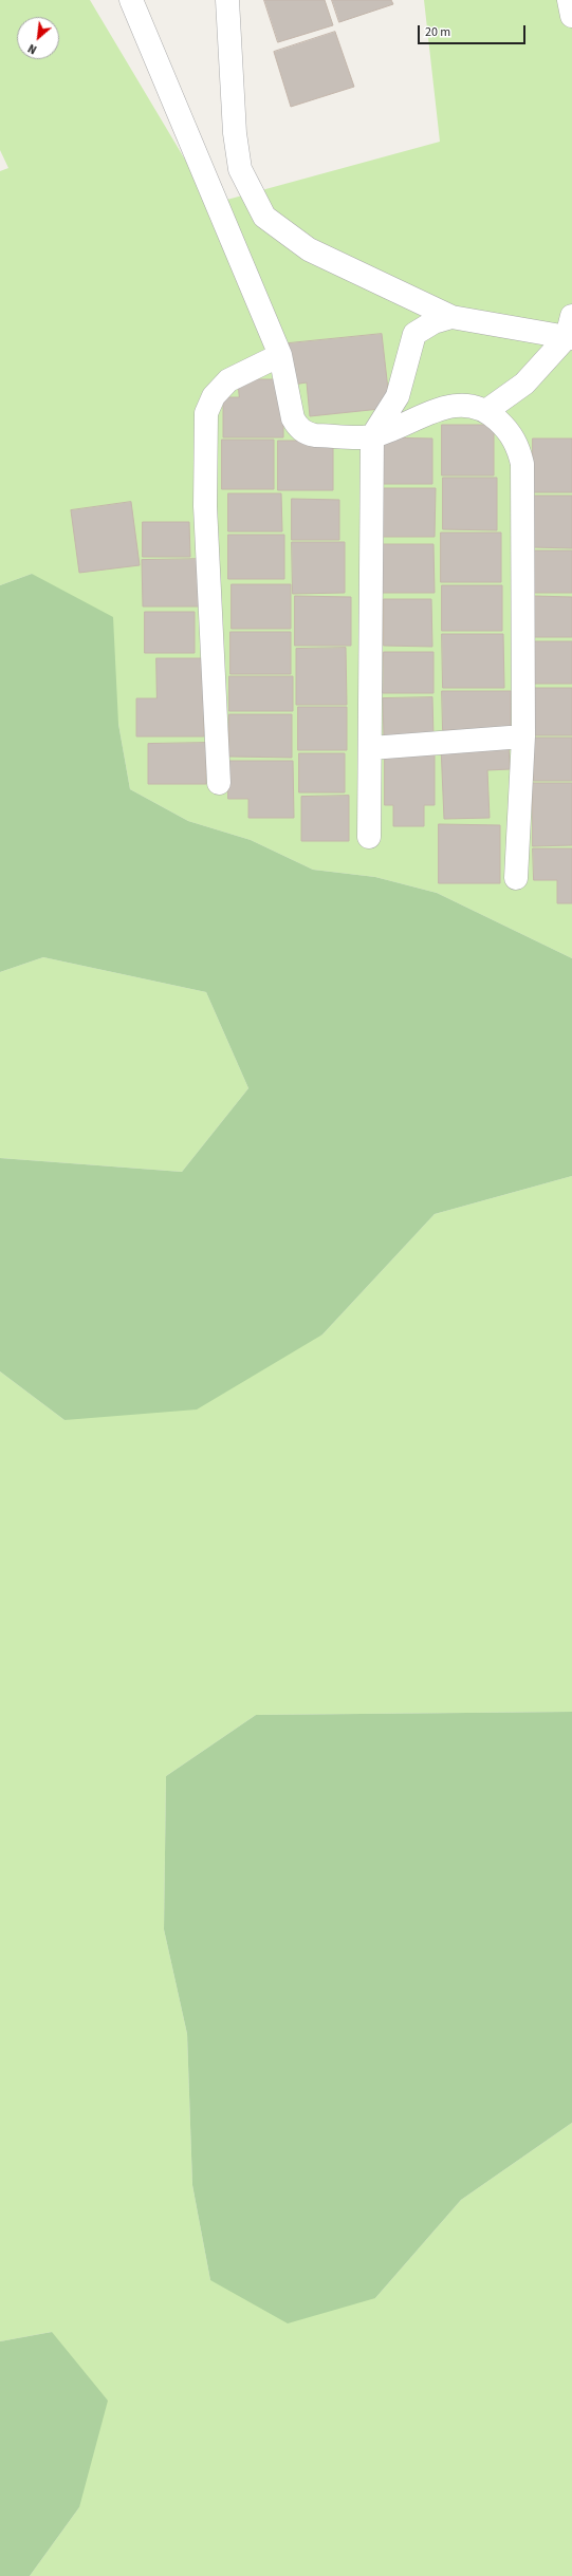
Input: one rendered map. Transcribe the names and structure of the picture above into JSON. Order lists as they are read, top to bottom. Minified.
{"scale_bar":"20 m","north":"bottom left"}
